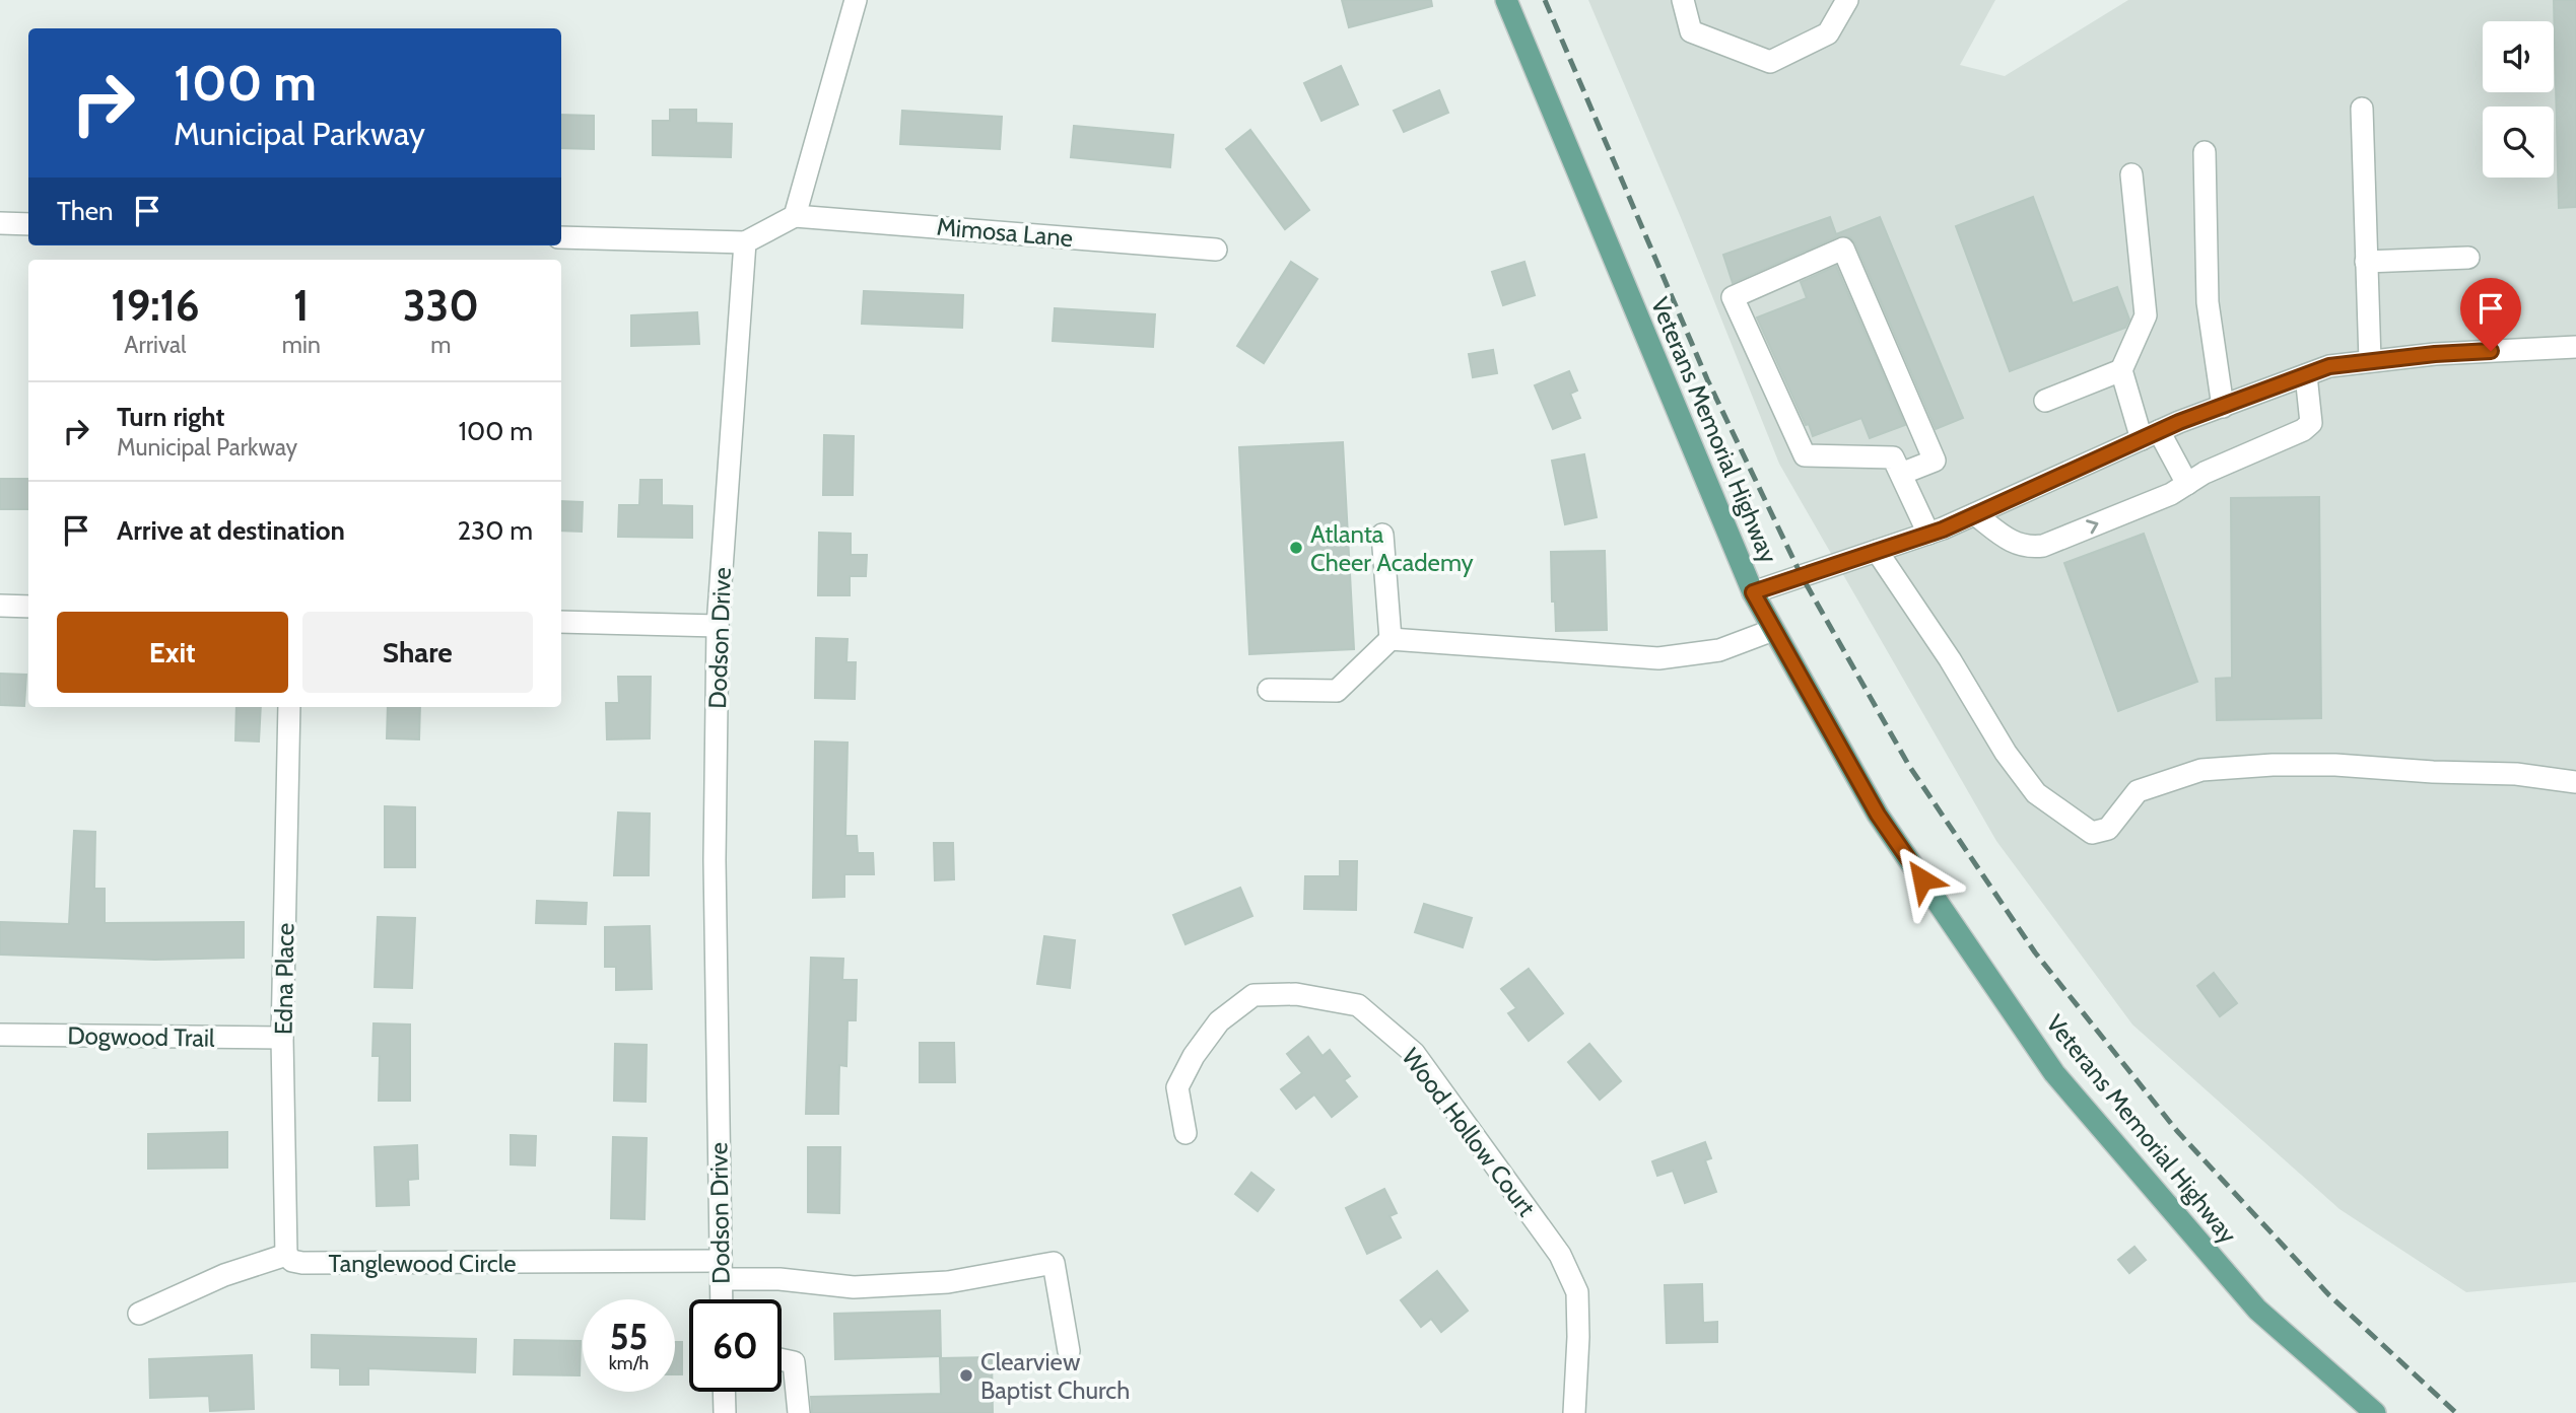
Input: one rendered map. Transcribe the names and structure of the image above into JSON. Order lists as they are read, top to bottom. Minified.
{"streets":{"main road":["Veterans Memorial Highway"],"street":["Mimosa Lane","Dodson Drive","Edna Place","Dogwood Trail","Wood Hollow Court","Tanglewood Circle"]},"crossings":[["Dodson Drive","Tanglewood Circle"],["Edna Place","Dogwood Trail"],["Edna Place","Tanglewood Circle"]],"places":["Atlanta Cheer Academy","Clearview Baptist Church"],"page":{"turn":["100 m","Municipal Parkway"],"then":"Then","eta":["19:16","Arrival","1","min","330","m"],"list":[{"name":"Turn right","note":"Municipal Parkway","value":"100 m"},{"name":"Arrive at destination","value":"230 m"}],"buttons":["Exit","Share"],"speed":"55 km/h","limit":"60"}}
